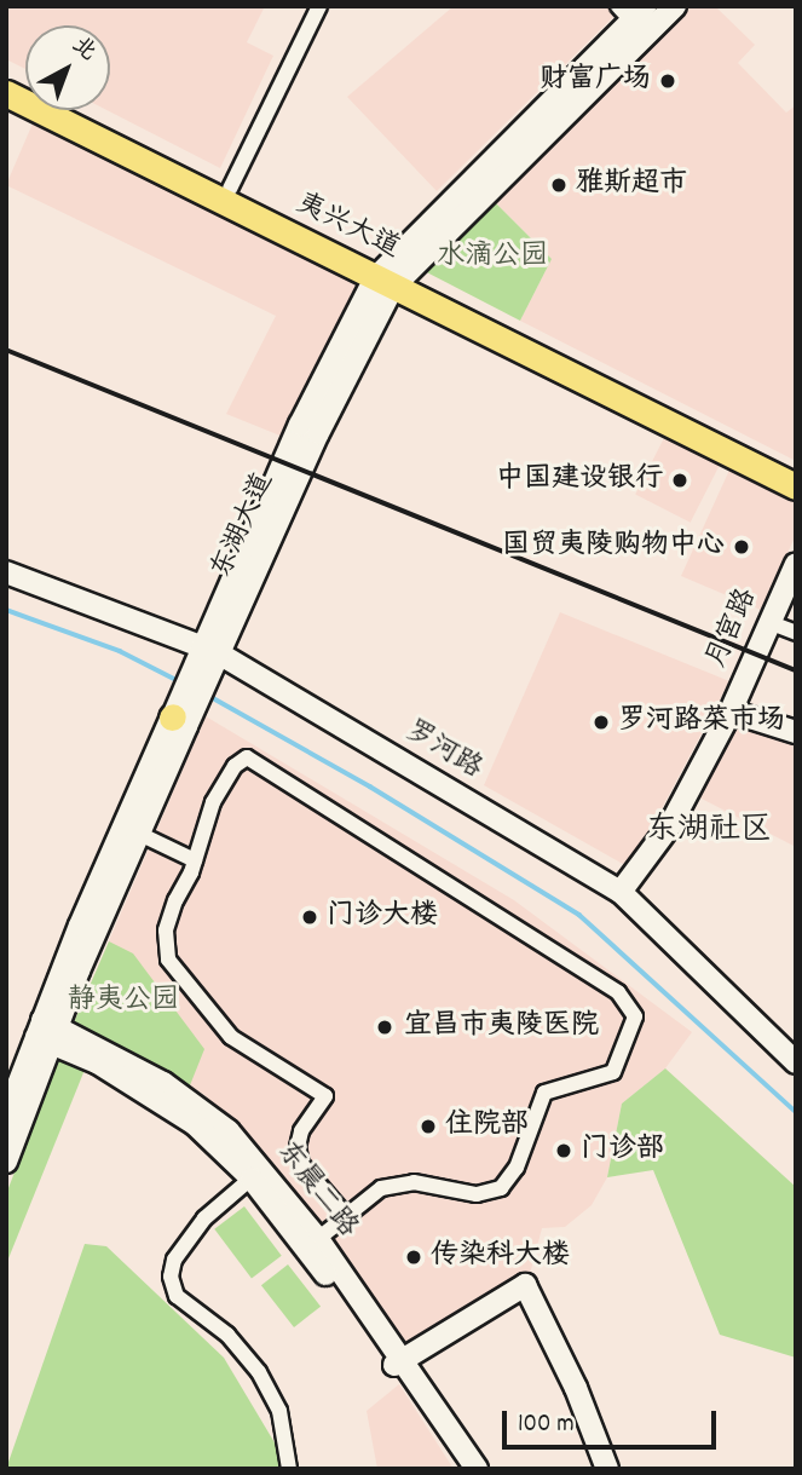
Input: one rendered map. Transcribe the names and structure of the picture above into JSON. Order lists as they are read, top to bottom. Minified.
{"streets":{"main road":["夷兴大道","东湖大道","月宫路","罗河路","东晨二路"]},"crossings":[["夷兴大道","东湖大道"],["东湖大道","罗河路"],["东湖大道","东晨二路"],["月宫路","罗河路"]],"districts":["东湖社区"],"parks":["水滴公园","静夷公园"],"places":["财富广场","雅斯超市","中国建设银行","国贸夷陵购物中心","罗河路菜市场","门诊大楼","宜昌市夷陵医院","住院部","门诊部","传染科大楼"],"scale_bar":"100 m","north":"top right"}
